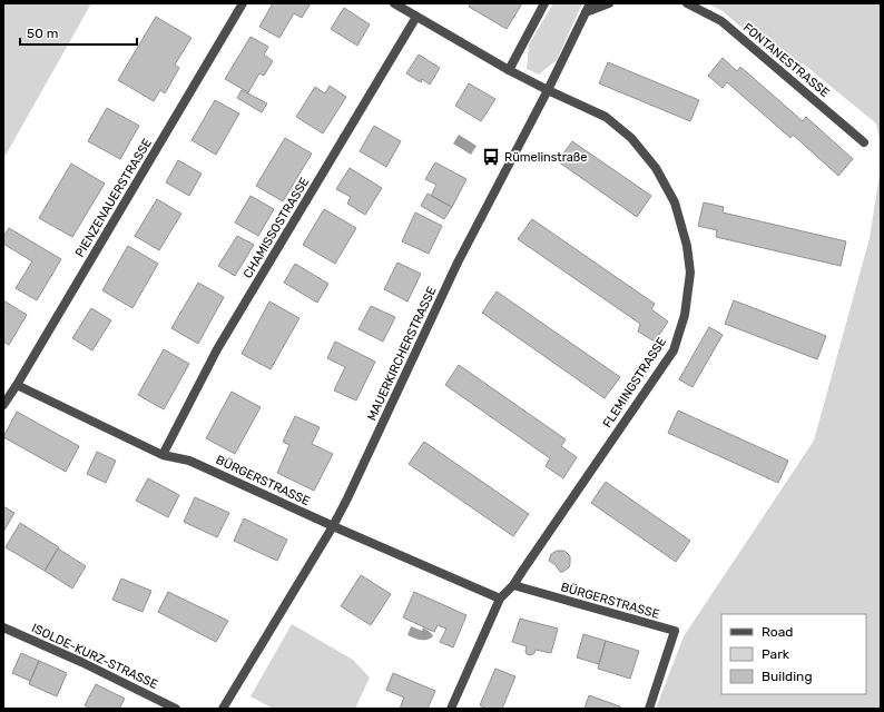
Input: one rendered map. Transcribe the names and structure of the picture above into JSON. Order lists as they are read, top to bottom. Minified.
{"streets":{"street":["FONTANESTRASSE","PIENZENAUERSTRASSE","CHAMISSOSTRASSE","MAUERKIRCHERSTRASSE","FLEMINGSTRASSE","BÜRGERSTRASSE","ISOLDE-KURZ-STRASSE"]},"crossings":[["PIENZENAUERSTRASSE","BÜRGERSTRASSE"],["CHAMISSOSTRASSE","BÜRGERSTRASSE"],["MAUERKIRCHERSTRASSE","FLEMINGSTRASSE"],["MAUERKIRCHERSTRASSE","BÜRGERSTRASSE"],["FLEMINGSTRASSE","BÜRGERSTRASSE"]],"places":{"bus stop":["Rümelinstraße"]},"legend":["Road","Park","Building"],"scale_bar":"50 m"}
